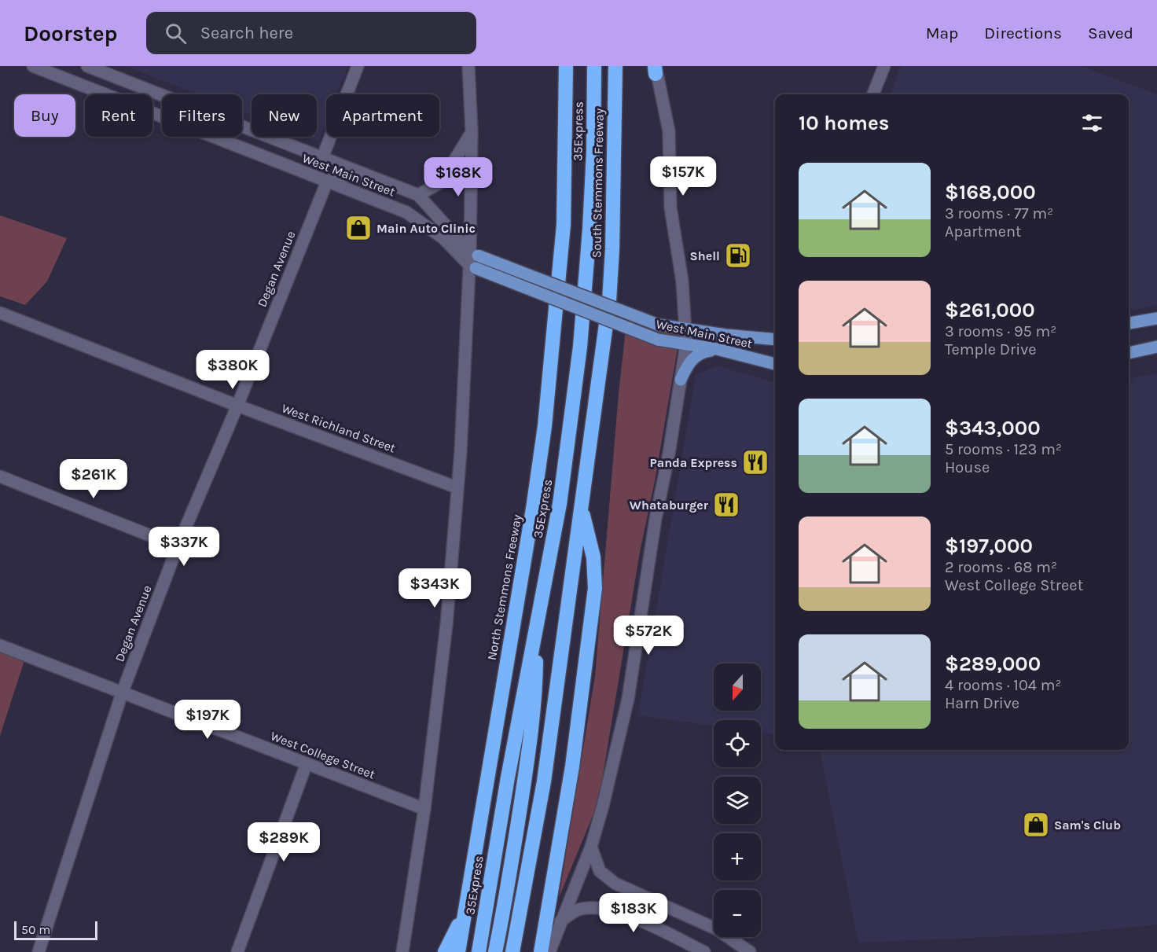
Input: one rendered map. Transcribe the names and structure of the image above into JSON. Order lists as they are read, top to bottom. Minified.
{"streets":{"highway":["35Express","South Stemmons Freeway","North Stemmons Freeway"],"main road":["West Main Street","Degan Avenue","West Richland Street","West College Street"]},"crossings":[["West Main Street","Degan Avenue"],["Degan Avenue","West Richland Street"],["Degan Avenue","West College Street"]],"places":{"shop":["Main Auto Clinic","Sam's Club"],"fuel station":["Shell"],"restaurant":["Panda Express","Whataburger"]},"scale_bar":"50 m","north":"bottom","page":{"header":"Doorstep","search":"Search here","nav":["Map","Directions","Saved"],"chip":["Buy","Rent","Filters","New","Apartment"],"heading":"10 homes","list":[{"name":"$168,000","note":"3 rooms · 77 m² · Apartment"},{"name":"$261,000","note":"3 rooms · 95 m² · Temple Drive"},{"name":"$343,000","note":"5 rooms · 123 m² · House"},{"name":"$197,000","note":"2 rooms · 68 m² · West College Street"},{"name":"$289,000","note":"4 rooms · 104 m² · Harn Drive"}],"price":["$157K","$168K","$380K","$261K","$337K","$343K","$572K","$197K","$289K","$183K"],"map_buttons":["+","−"],"scale":"50 m"}}
